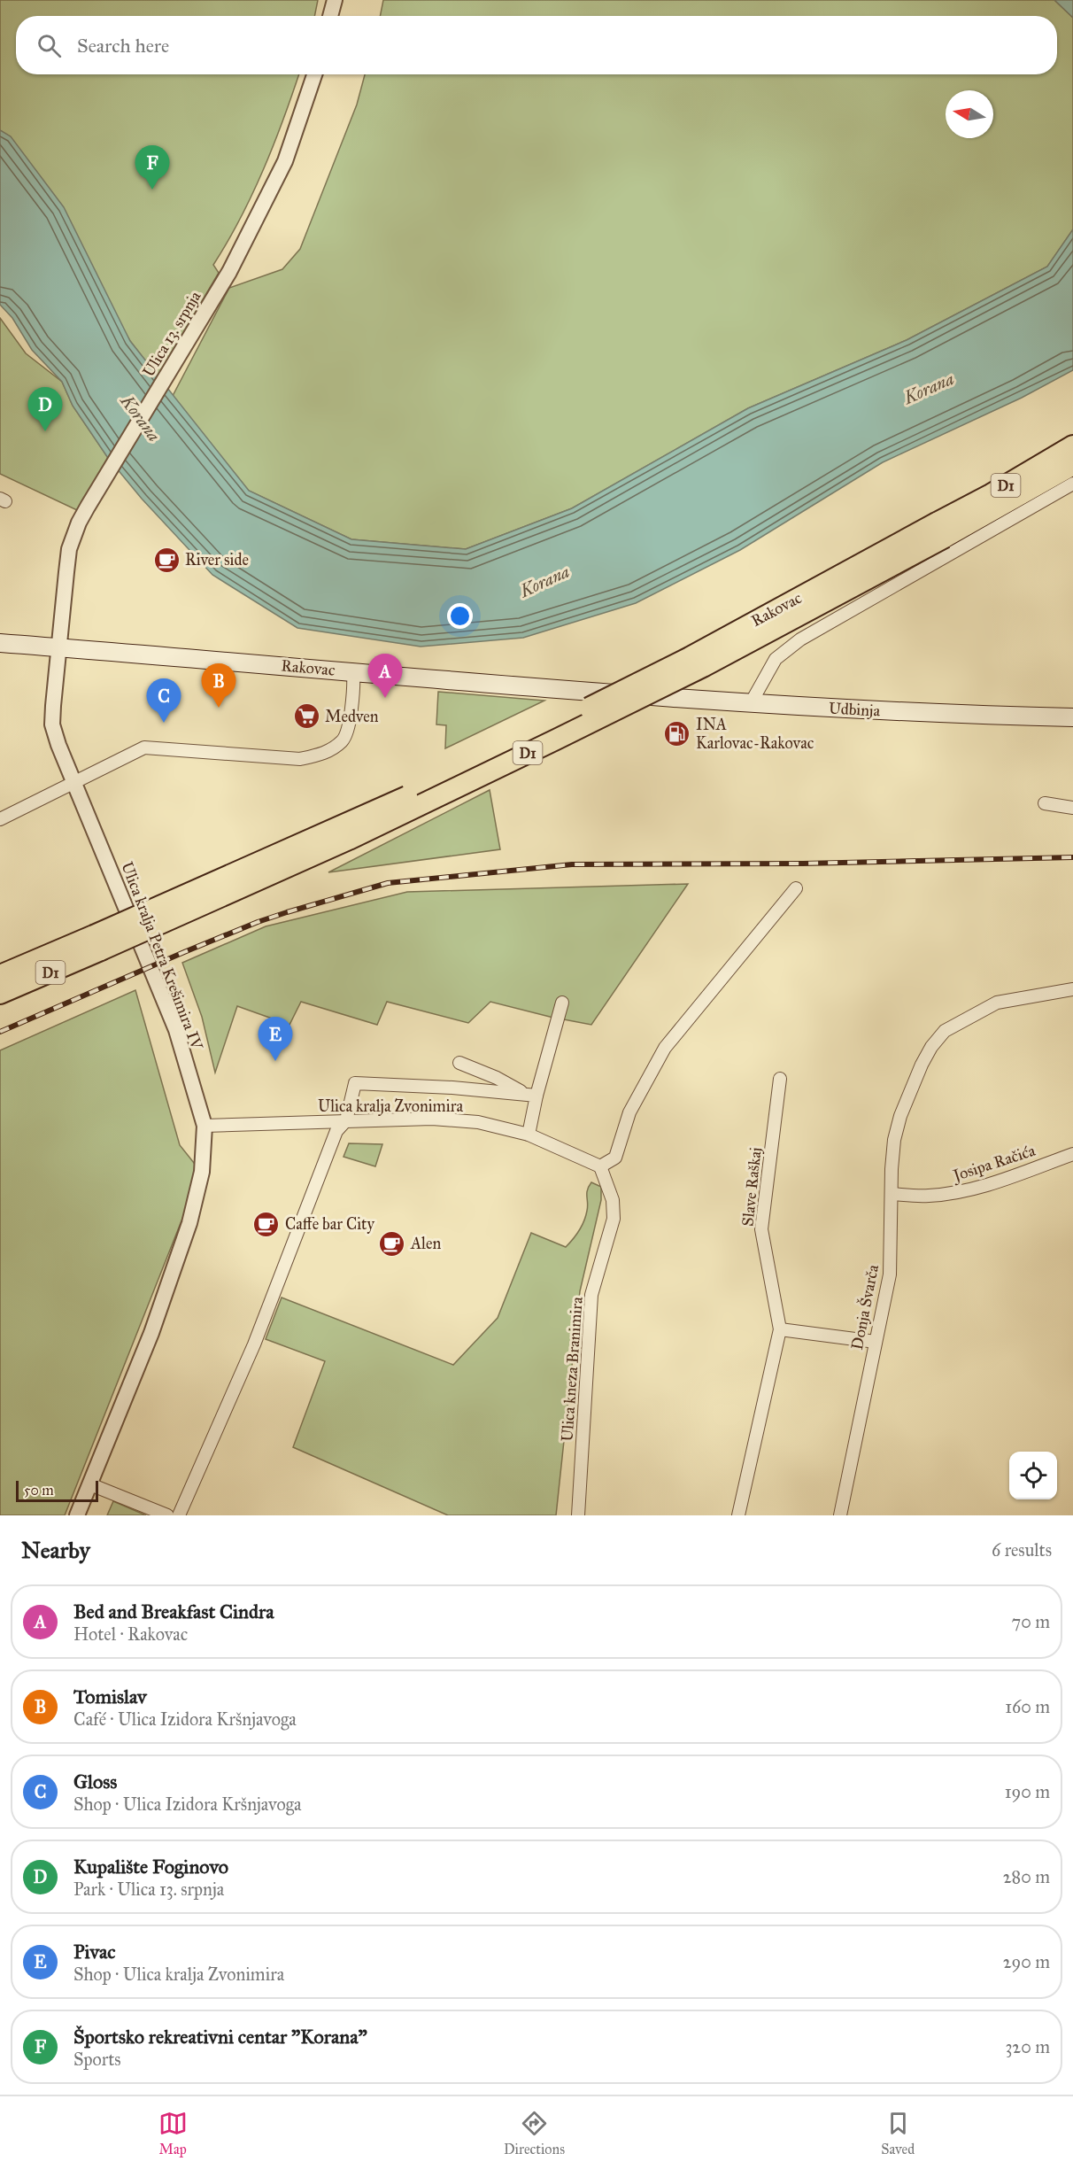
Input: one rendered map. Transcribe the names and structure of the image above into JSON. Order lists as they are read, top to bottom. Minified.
{"streets":{"highway":["D1","Rakovac"],"main road":["Udbinja"],"street":["Ulica 13. srpnja","Ulica kralja Petra Krešimira IV","Ulica kralja Zvonimira","Josipa Račića","Slave Raškaj","Donja Švarča","Ulica kneza Branimira"]},"crossings":[["Ulica 13. srpnja","Rakovac"],["Ulica 13. srpnja","Ulica kralja Petra Krešimira IV"],["D1","Rakovac"],["Rakovac","Udbinja"],["Rakovac","Ulica kralja Petra Krešimira IV"],["Ulica kralja Petra Krešimira IV","Ulica kralja Zvonimira"],["Ulica kralja Zvonimira","Ulica kneza Branimira"],["Josipa Račića","Donja Švarča"]],"water":["Korana"],"places":{"cafe":["River side","Caffe bar City","Alen"],"supermarket":["Medven"],"fuel station":["INA Karlovac-Rakovac"]},"scale_bar":"50 m","north":"left","page":{"search":"Search here","pins":["F","D","A","B","C","E"],"scale":"50 m","heading":["Nearby","6 results"],"list":[{"mark":"A","name":"Bed and Breakfast Cindra","note":"Hotel · Rakovac","value":"70 m"},{"mark":"B","name":"Tomislav","note":"Café · Ulica Izidora Kršnjavoga","value":"160 m"},{"mark":"C","name":"Gloss","note":"Shop · Ulica Izidora Kršnjavoga","value":"190 m"},{"mark":"D","name":"Kupalište Foginovo","note":"Park · Ulica 13. srpnja","value":"280 m"},{"mark":"E","name":"Pivac","note":"Shop · Ulica kralja Zvonimira","value":"290 m"},{"mark":"F","name":"Športsko rekreativni centar \"Korana\"","note":"Sports","value":"320 m"}],"nav":["Map","Directions","Saved"]}}
